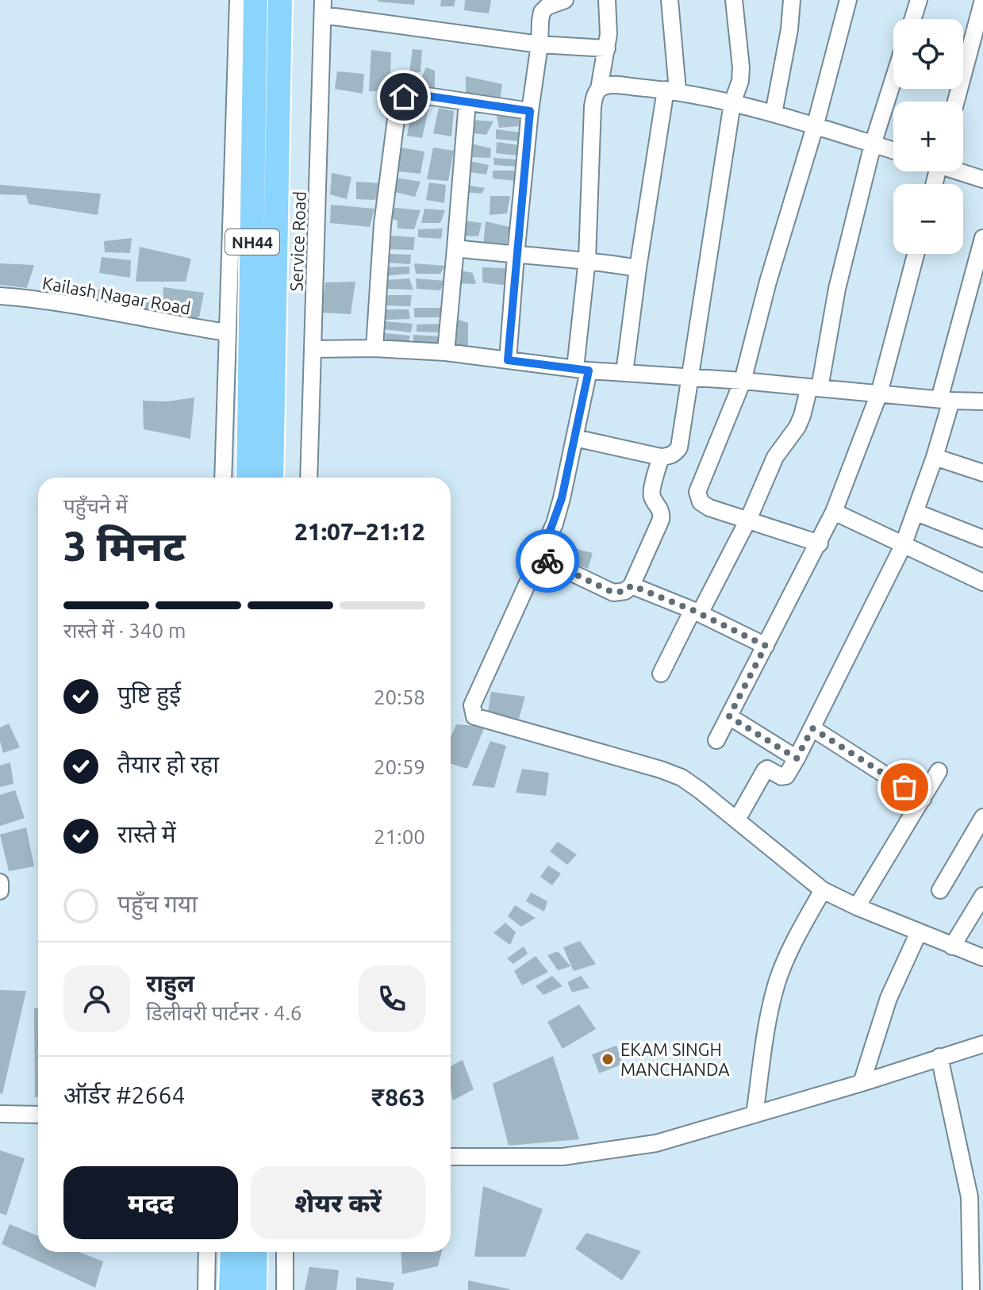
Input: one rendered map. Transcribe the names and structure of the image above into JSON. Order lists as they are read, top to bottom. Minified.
{"streets":{"highway":["NH44"],"street":["Service Road","Kailash Nagar Road"]},"places":["EKAM SINGH MANCHANDA"],"page":{"map_buttons":["+","−"],"heading":["3 मिनट","पहुँचने में","21:07–21:12"],"panel":["राहुल","डिलीवरी पार्टनर · 4.6","ऑर्डर #2664","₹863"],"bar":"रास्ते में · 340 m","list":[["पुष्टि हुई","20:58"],["तैयार हो रहा","20:59"],["रास्ते में","21:00"],"पहुँच गया"],"buttons":["मदद","शेयर करें"]}}
